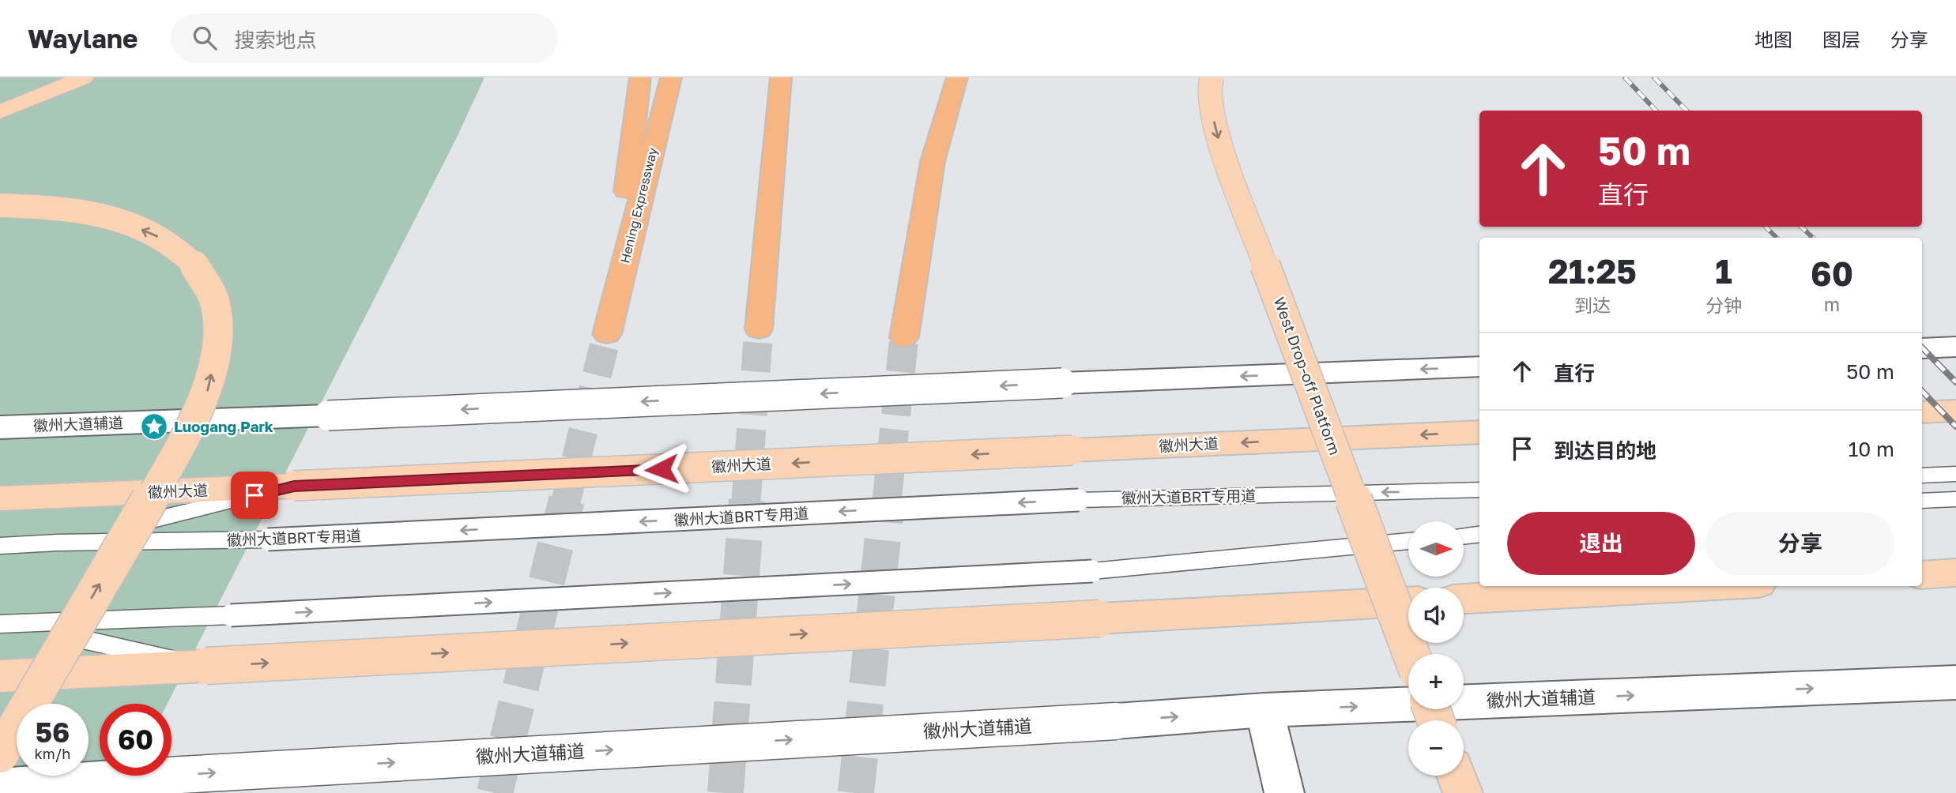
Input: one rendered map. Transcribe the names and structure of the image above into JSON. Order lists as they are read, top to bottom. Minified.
{"streets":{"highway":["Hening Expressway"],"main road":["West Drop-off Platform","徽州大道"],"street":["徽州大道辅道"],"lane":["徽州大道BRT专用道"]},"one_way":["West Drop-off Platform"],"places":{"place":["Luogang Park"]},"north":"right","page":{"header":"Waylane","search":"搜索地点","nav":["地图","图层","分享"],"turn":["50 m","直行"],"eta":["21:25","到达","1","分钟","60","m"],"list":[{"name":"直行","value":"50 m"},{"name":"到达目的地","value":"10 m"}],"buttons":["退出","分享"],"map_buttons":["+","−"],"speed":"56 km/h","limit":"60"}}
